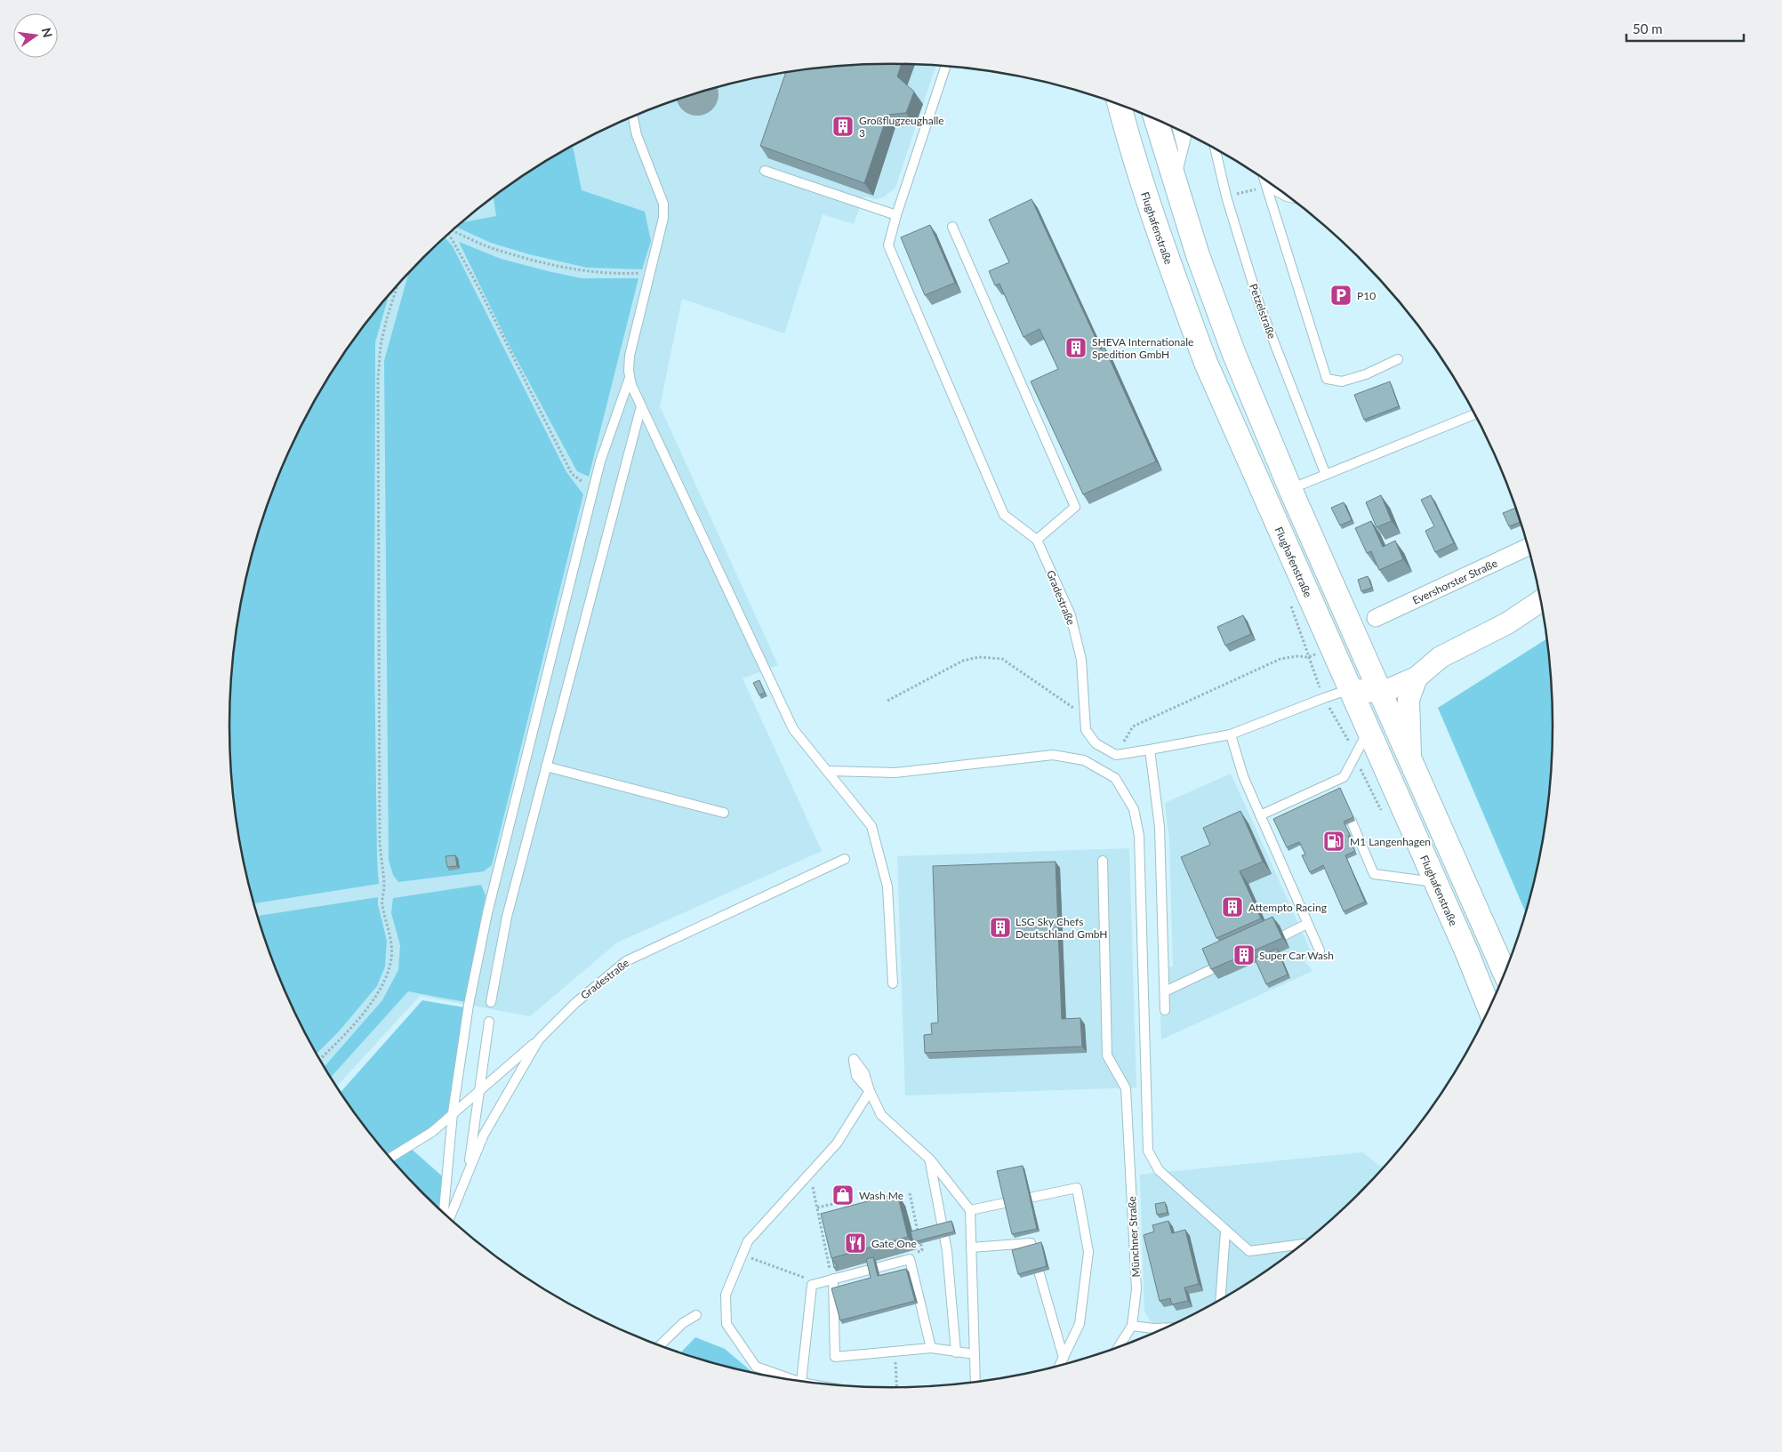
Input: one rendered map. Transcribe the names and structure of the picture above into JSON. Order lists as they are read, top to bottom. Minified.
{"streets":{"main road":["Flughafenstraße"],"street":["Evershorster Straße"],"lane":["Petzelstraße","Gradestraße","Münchner Straße"]},"places":{"building":["Großflugzeughalle 3","SHEVA Internationale Spedition GmbH","Attempto Racing","LSG Sky Chefs Deutschland GmbH","Super Car Wash"],"parking":["P10"],"fuel station":["M1 Langenhagen"],"shop":["Wash Me"],"restaurant":["Gate One"]},"scale_bar":"50 m","north":"right"}
